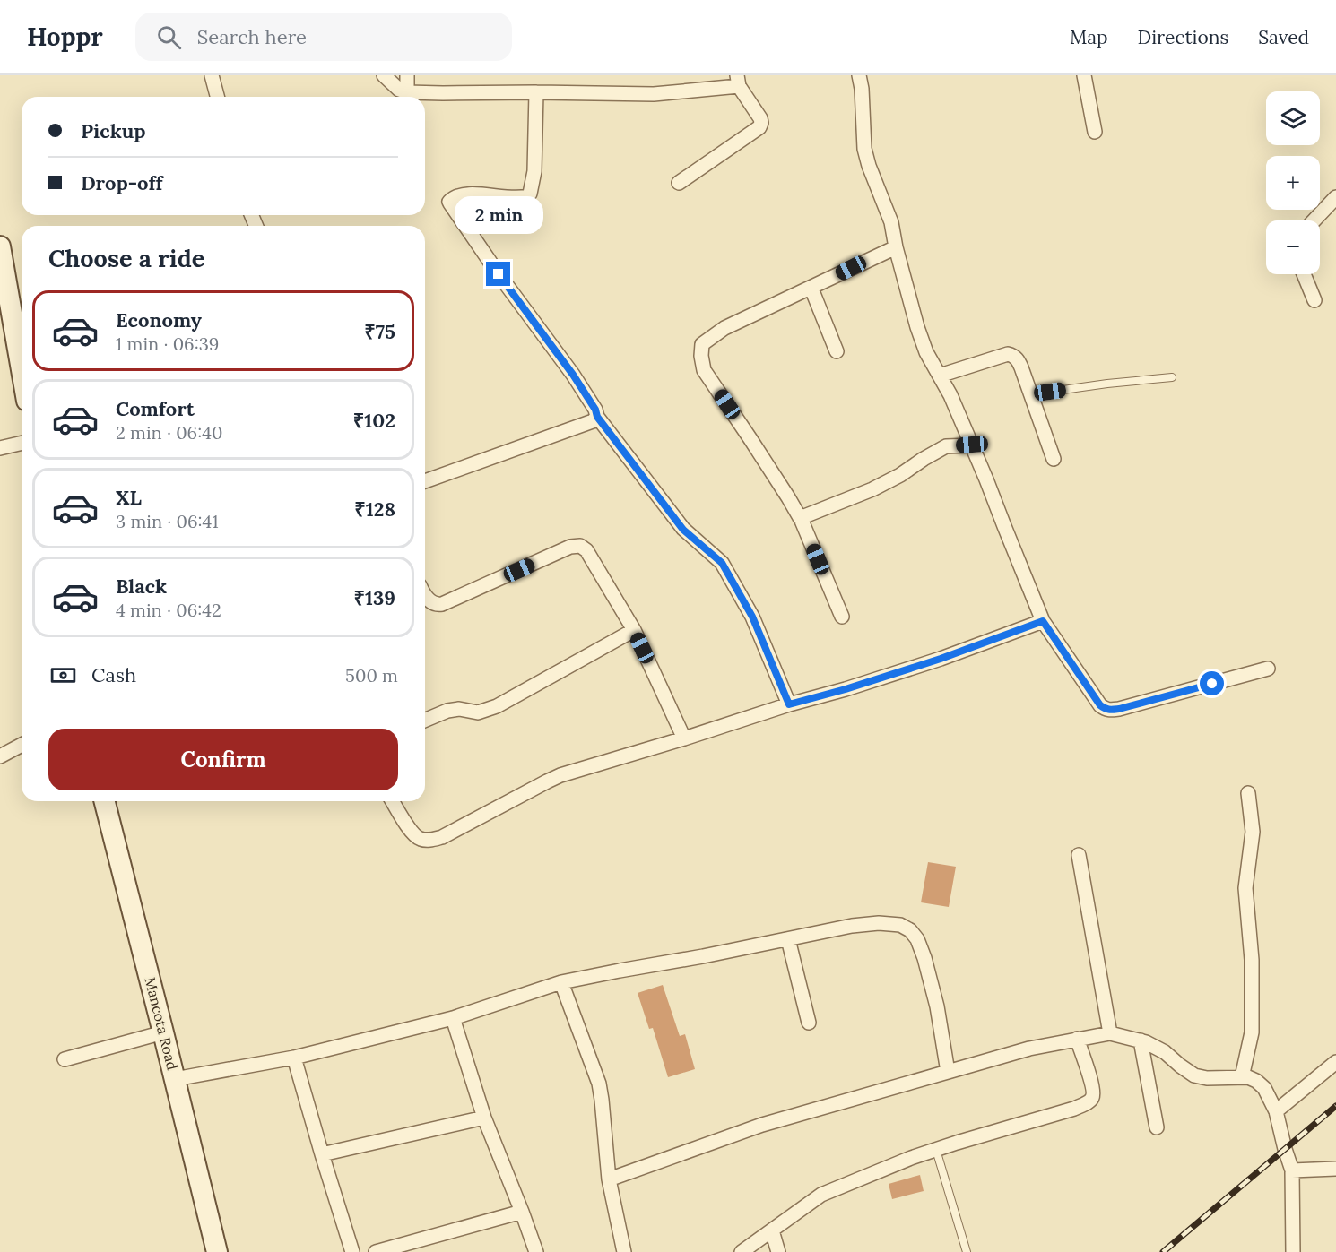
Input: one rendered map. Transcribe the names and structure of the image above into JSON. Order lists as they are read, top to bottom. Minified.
{"streets":{"main road":["Mancota Road"]},"page":{"header":"Hoppr","search":"Search here","nav":["Map","Directions","Saved"],"map_buttons":["+","−"],"banner":["Pickup","Drop-off"],"bubble":"2 min","heading":"Choose a ride","list":[{"name":"Economy","note":"1 min · 06:39","value":"₹75"},{"name":"Comfort","note":"2 min · 06:40","value":"₹102"},{"name":"XL","note":"3 min · 06:41","value":"₹128"},{"name":"Black","note":"4 min · 06:42","value":"₹139"}],"pay":["Cash","500 m"],"buttons":"Confirm"}}
